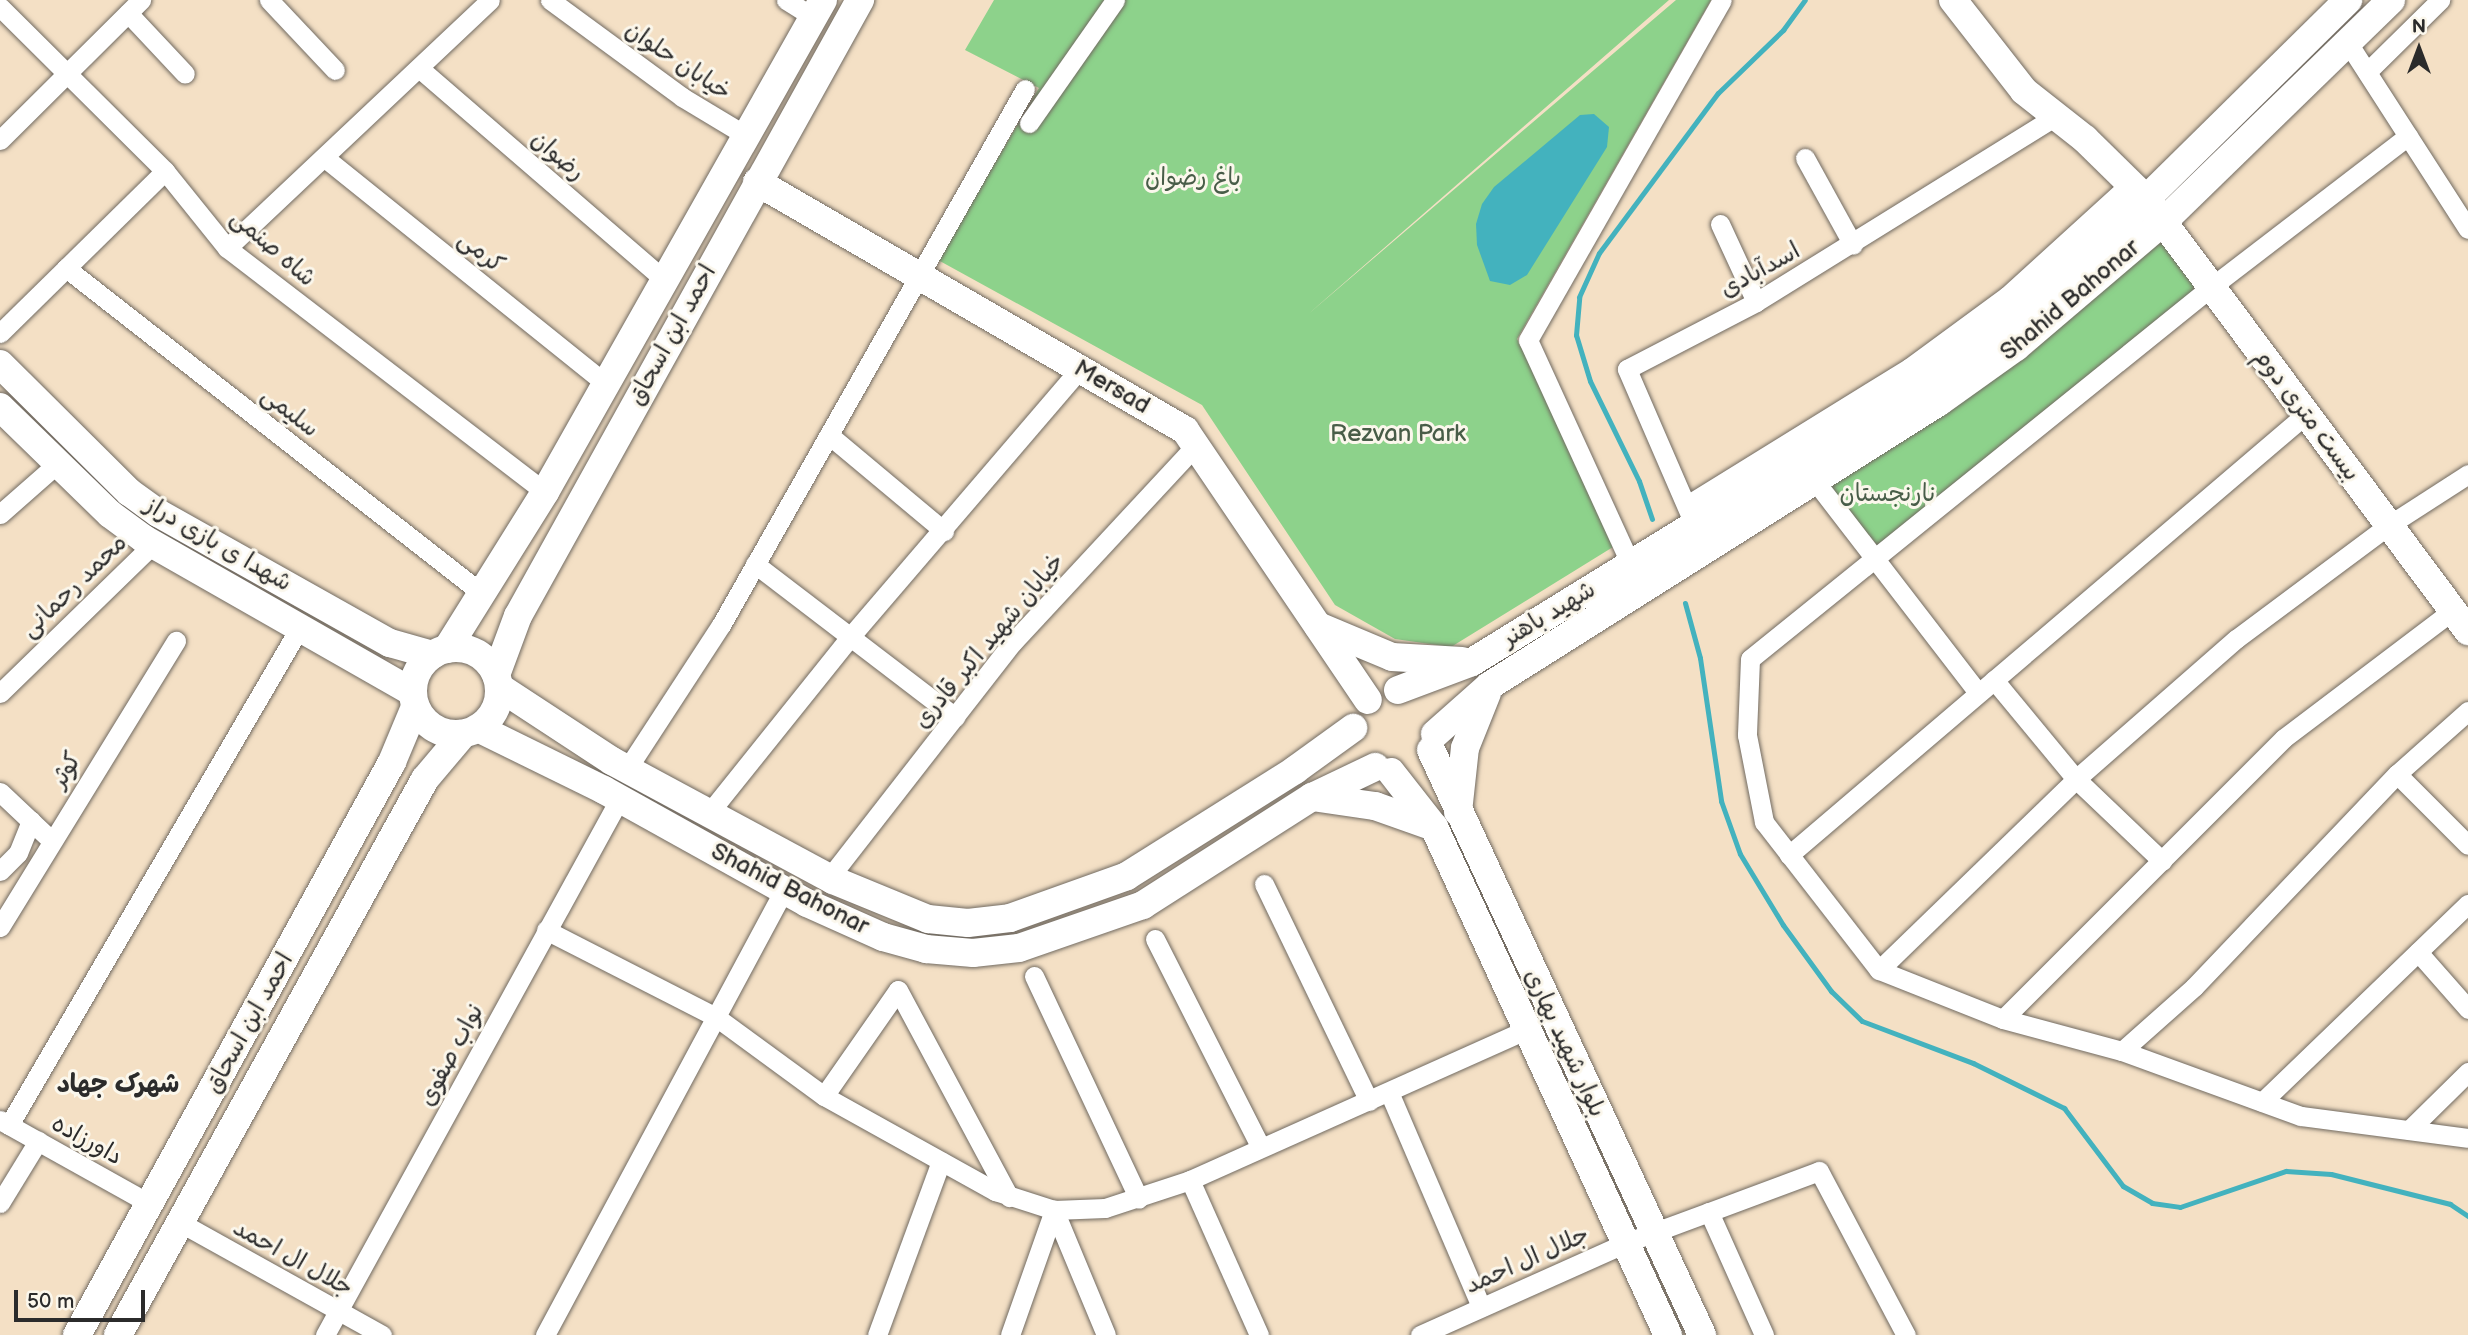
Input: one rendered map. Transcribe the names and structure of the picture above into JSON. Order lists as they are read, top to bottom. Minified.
{"streets":{"main road":["Shahid Bahonar","احمد ابن اسحاق","Mersad","بیست متری دوم","شهدا ی بازی دراز","شهید باهنر","بلوار شهید بهاری"],"street":["خیابان حلوان","رضوان","شاه صنمی","کرمی","اسدآبادی","سلیمی","محمد رحمانی","خیابان شهید اکبر قادری","کوثر","نواب صفوی","داورزاده","جلال ال احمد"]},"crossings":[["خیابان حلوان","احمد ابن اسحاق"],["رضوان","احمد ابن اسحاق"],["شاه صنمی","احمد ابن اسحاق"],["کرمی","احمد ابن اسحاق"],["اسدآبادی","Shahid Bahonar"],["اسدآبادی","بیست متری دوم"],["اسدآبادی","شهید باهنر"],["Shahid Bahonar","احمد ابن اسحاق"],["Shahid Bahonar","Mersad"],["Shahid Bahonar","بیست متری دوم"],["Shahid Bahonar","شهدا ی بازی دراز"],["Shahid Bahonar","شهید باهنر"],["Shahid Bahonar","خیابان شهید اکبر قادری"],["Shahid Bahonar","بلوار شهید بهاری"],["Shahid Bahonar","نواب صفوی"],["احمد ابن اسحاق","Mersad"],["احمد ابن اسحاق","سلیمی"],["احمد ابن اسحاق","شهدا ی بازی دراز"],["احمد ابن اسحاق","داورزاده"],["احمد ابن اسحاق","جلال ال احمد"],["Mersad","شهید باهنر"],["Mersad","خیابان شهید اکبر قادری"],["Mersad","بلوار شهید بهاری"],["شهدا ی بازی دراز","محمد رحمانی"],["شهید باهنر","بلوار شهید بهاری"],["بلوار شهید بهاری","جلال ال احمد"],["نواب صفوی","جلال ال احمد"]],"districts":["شهرک جهاد"],"parks":["باغ رضوان","Rezvan Park","نارنجستان"],"scale_bar":"50 m","north":"top"}
